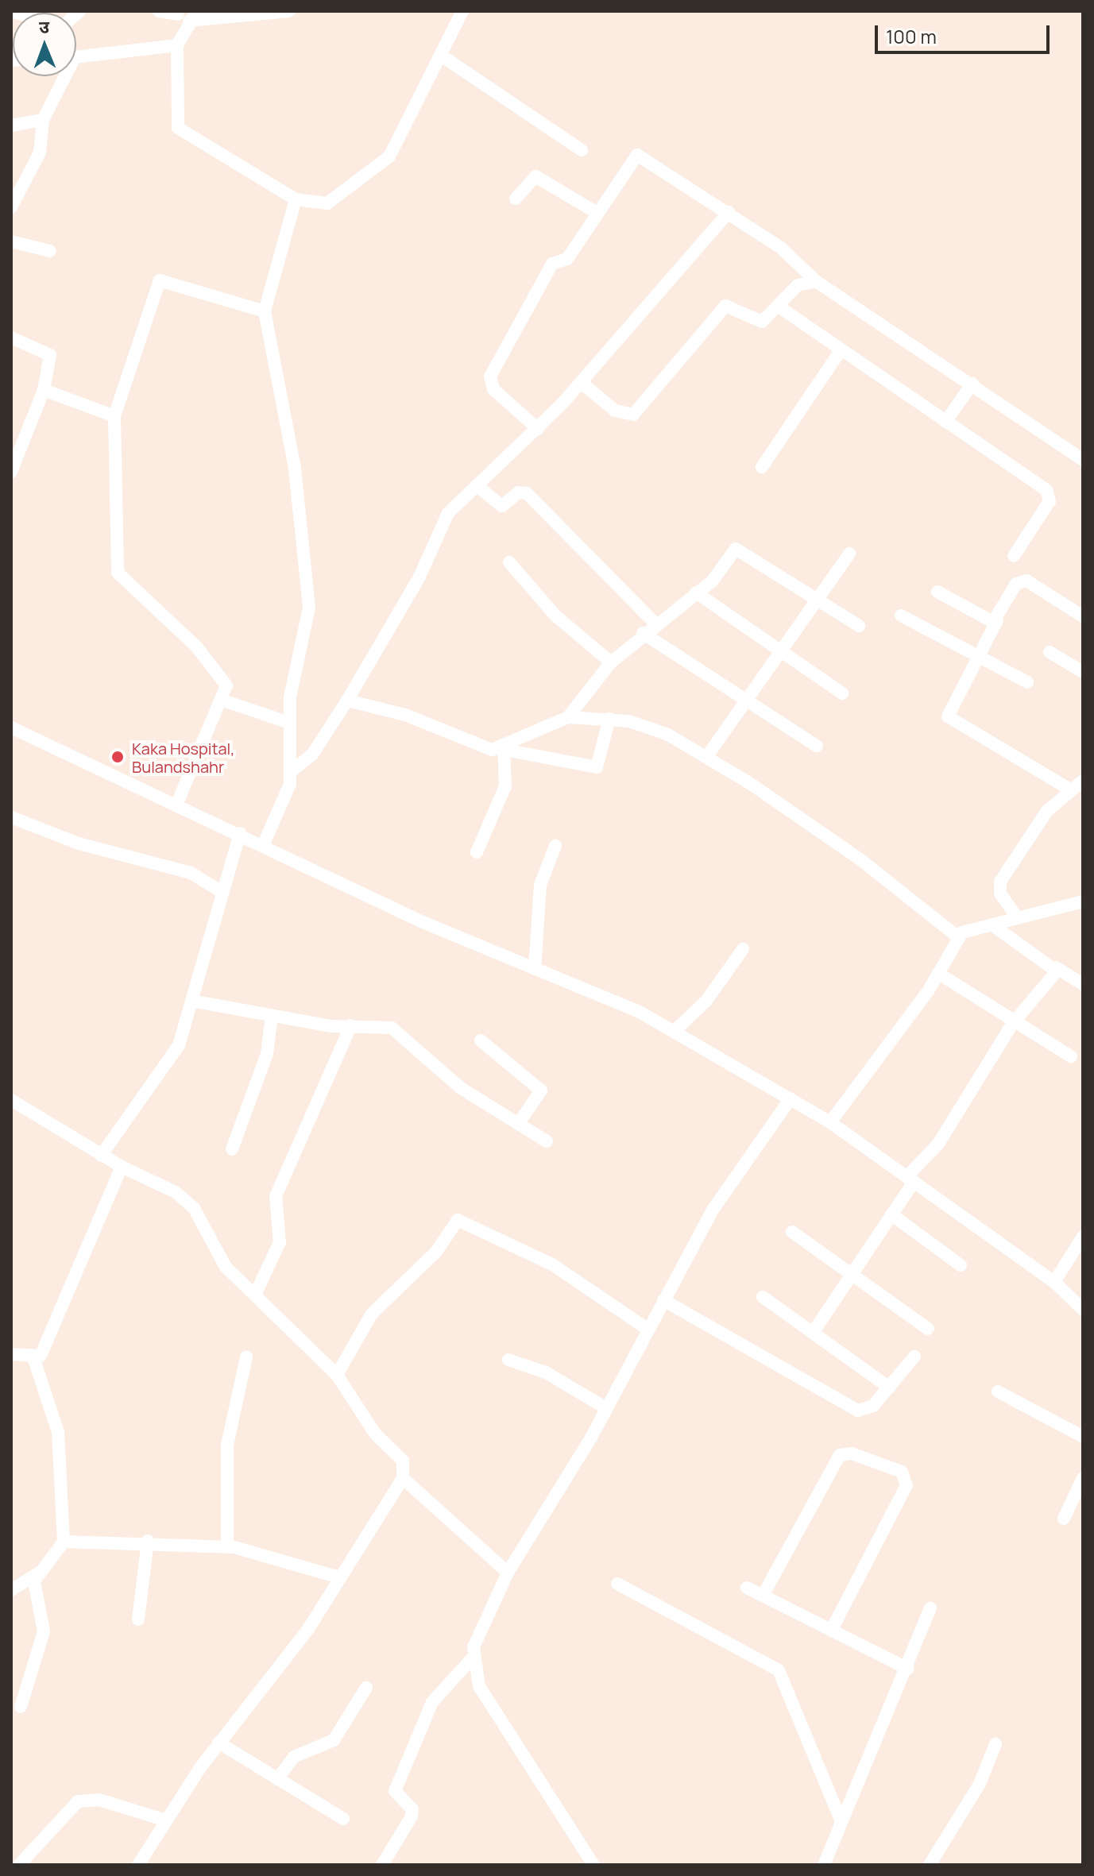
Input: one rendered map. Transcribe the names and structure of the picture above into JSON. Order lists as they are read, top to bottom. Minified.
{"places":["Kaka Hospital, Bulandshahr"],"scale_bar":"100 m","north":"top"}
